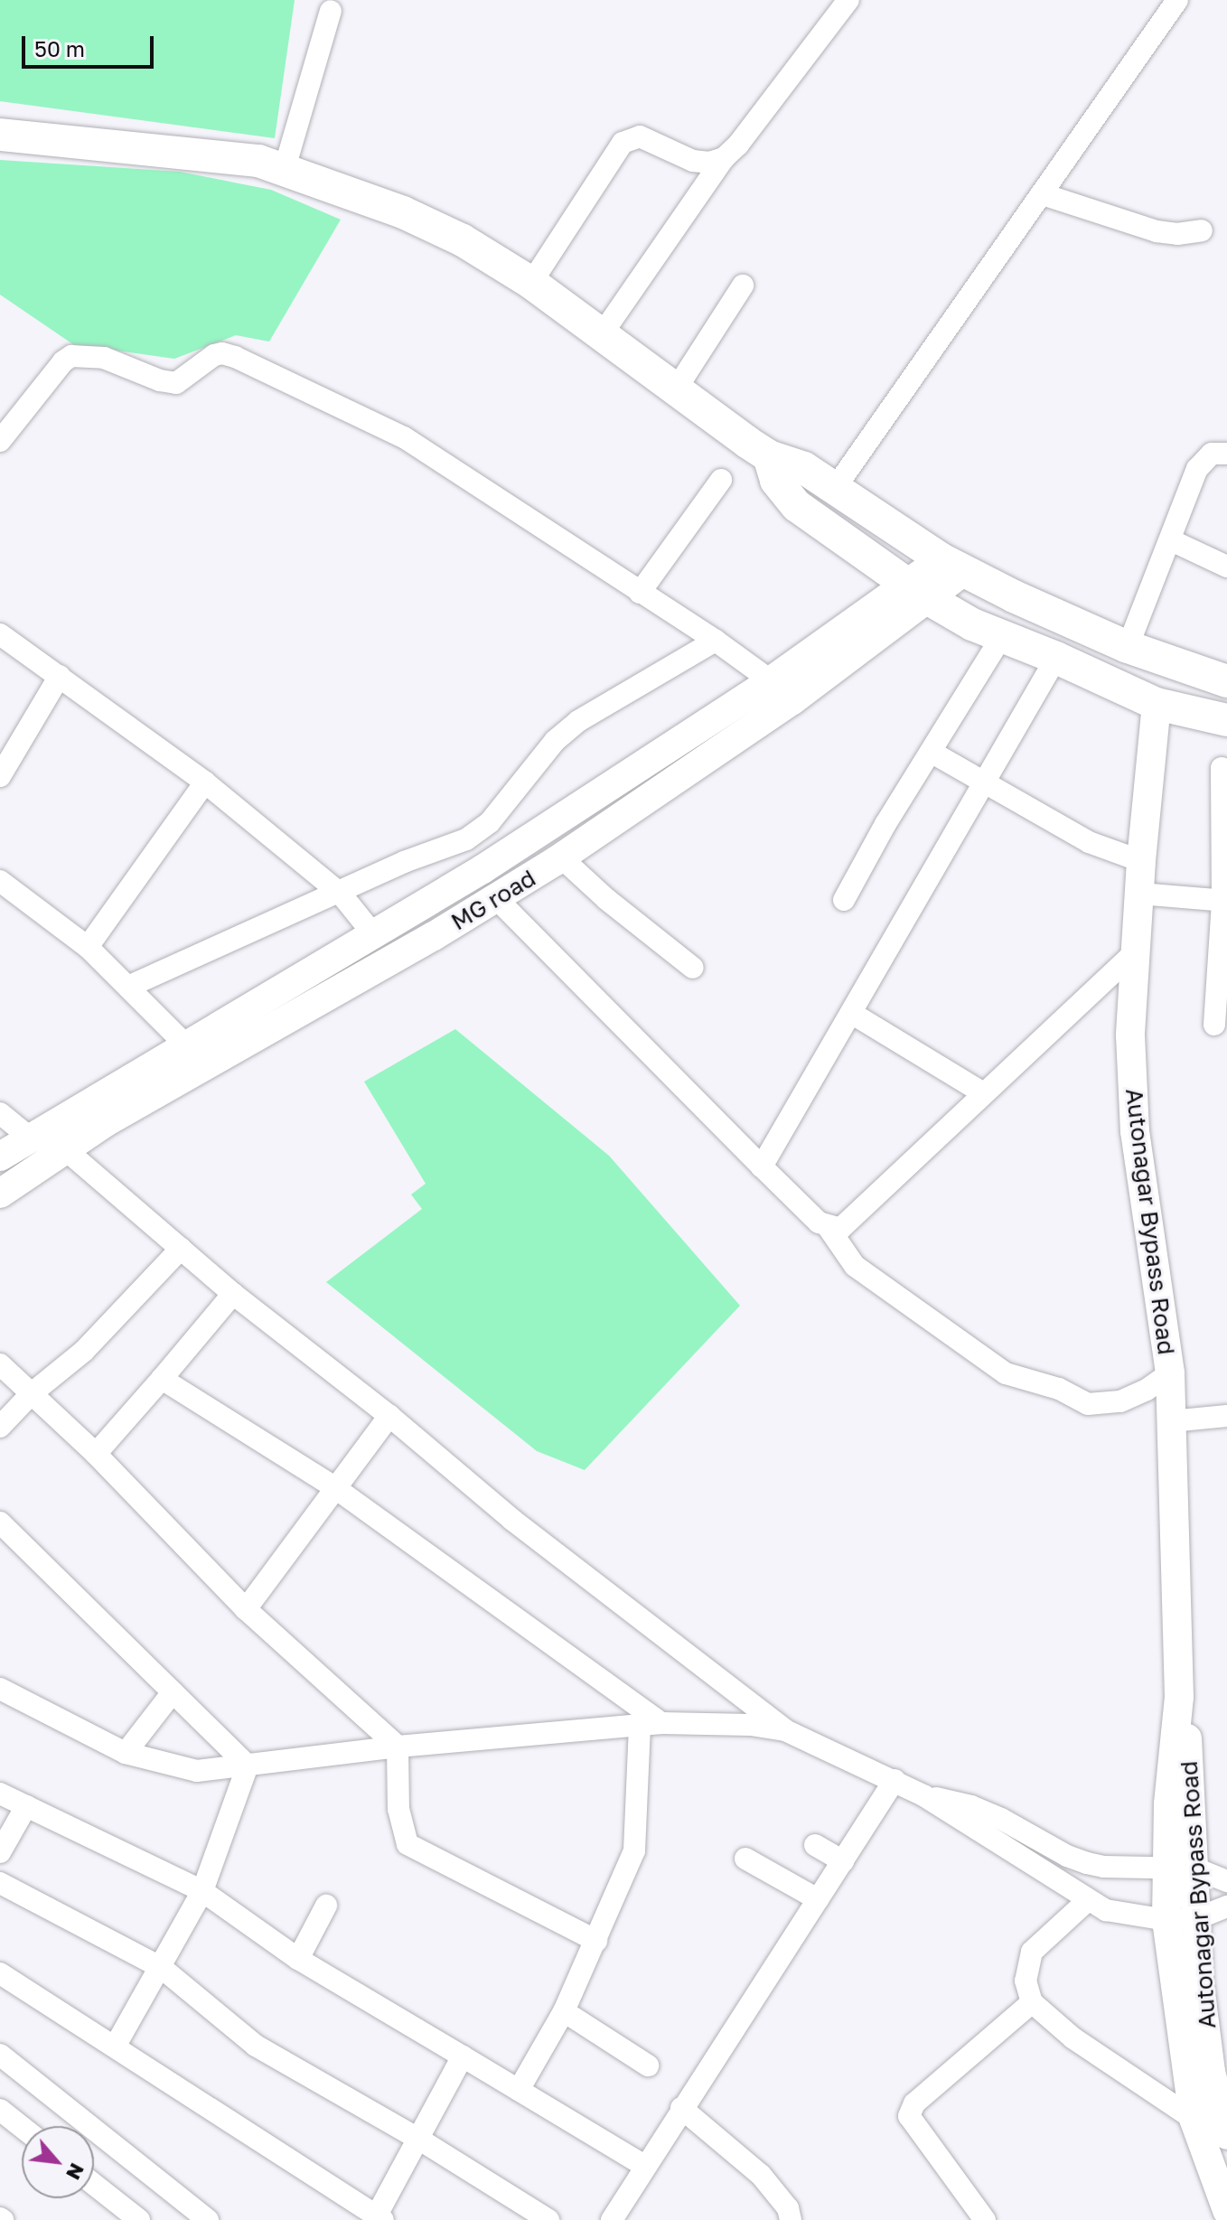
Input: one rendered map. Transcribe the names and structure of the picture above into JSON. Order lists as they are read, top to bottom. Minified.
{"streets":{"main road":["MG road","Autonagar Bypass Road"]},"scale_bar":"50 m","north":"bottom right"}
